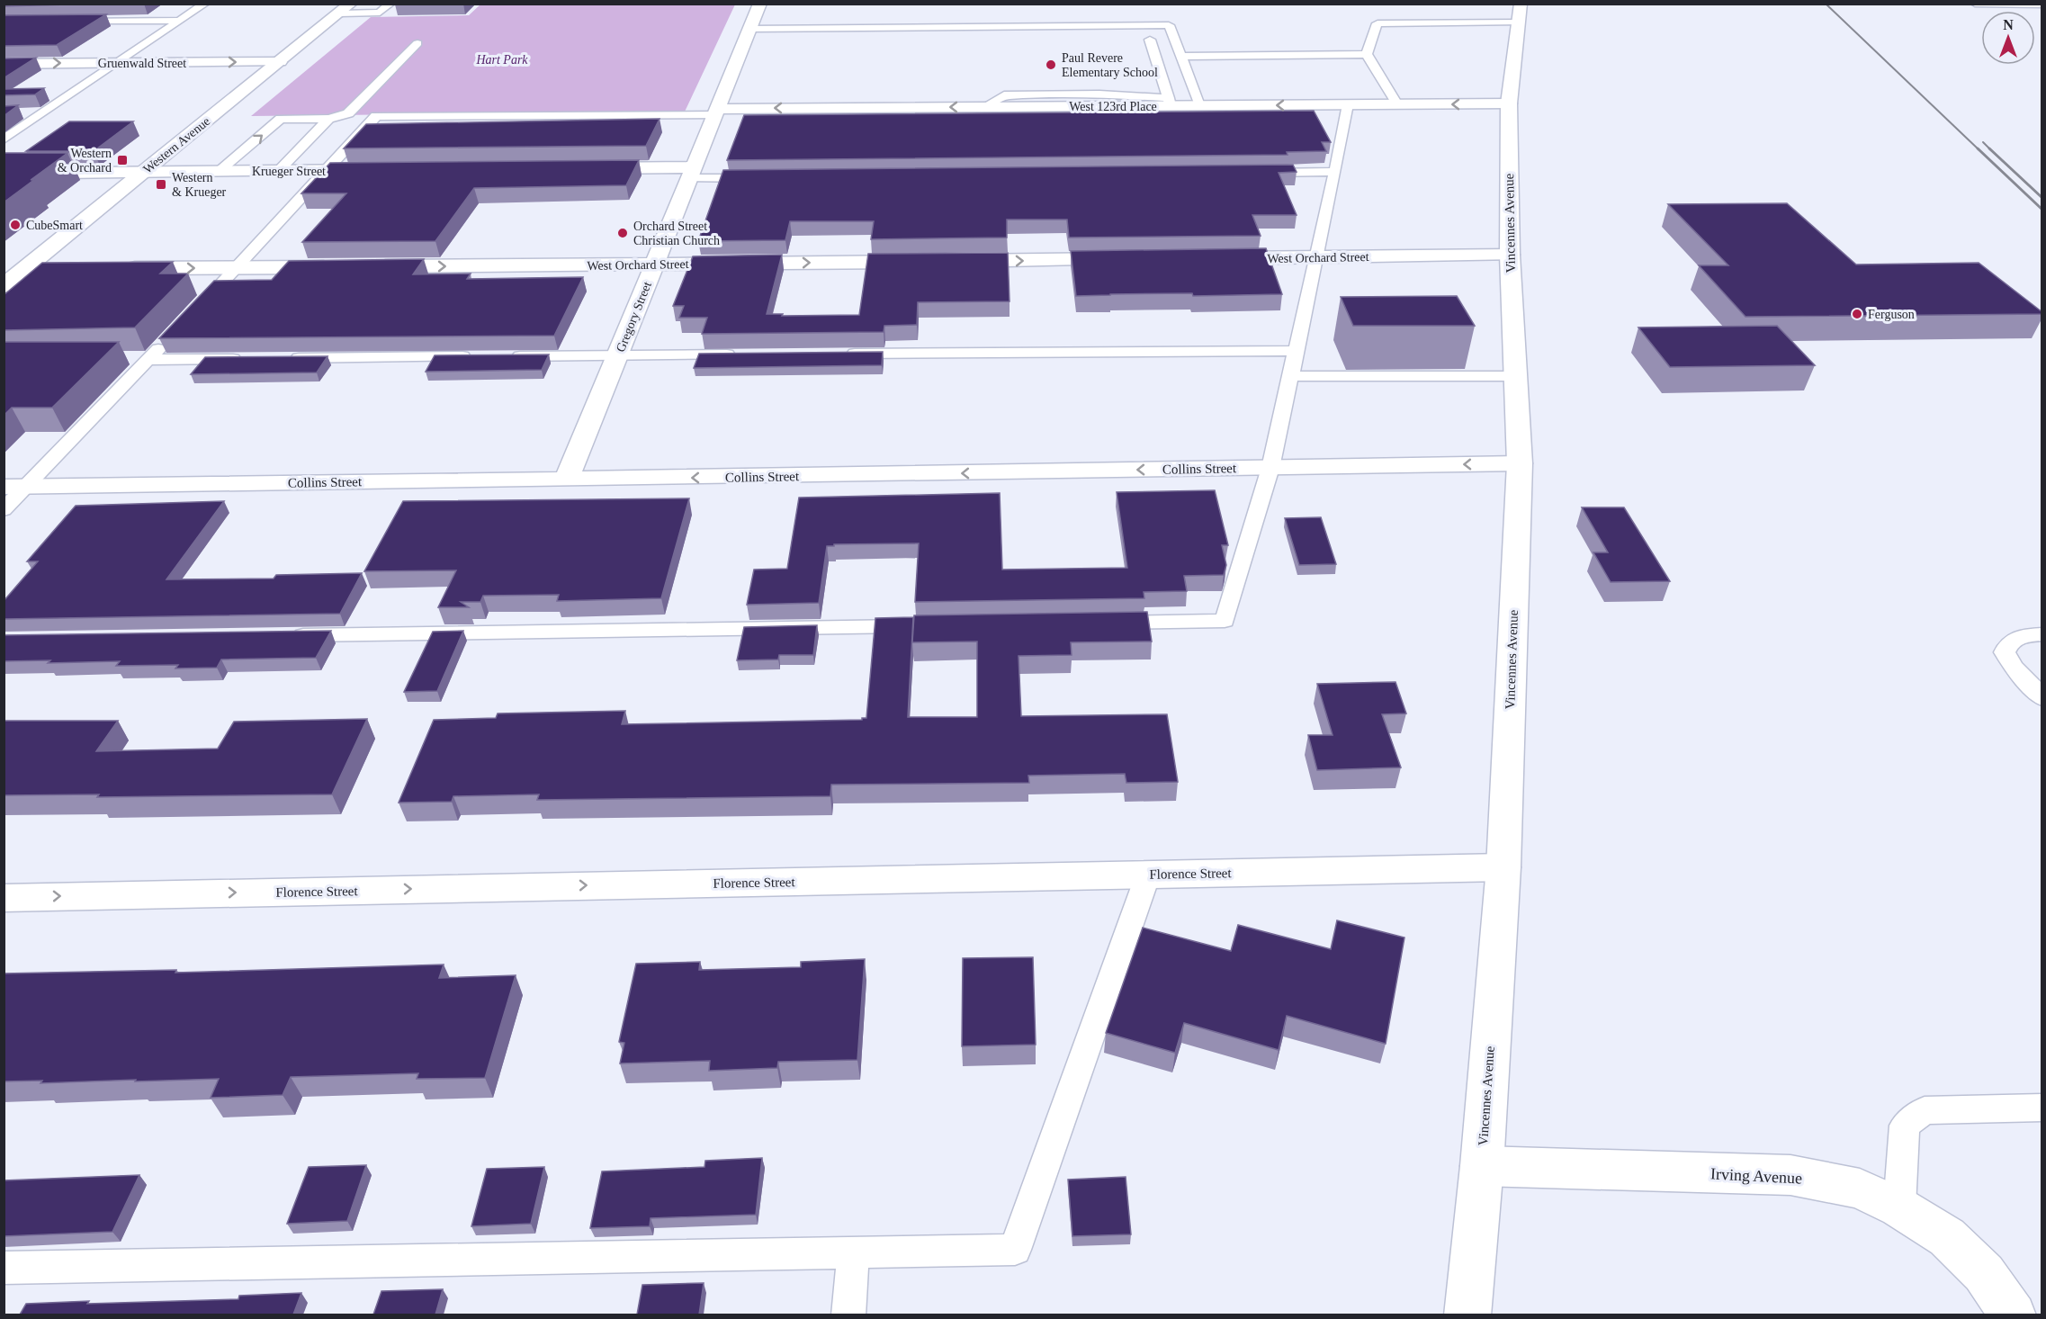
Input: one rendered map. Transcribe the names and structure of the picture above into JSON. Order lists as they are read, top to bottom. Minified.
{"streets":{"street":["Gruenwald Street","West 123rd Place","Western Avenue","Krueger Street","Vincennes Avenue","West Orchard Street","Gregory Street","Collins Street","Florence Street","Irving Avenue"]},"crossings":[["Gruenwald Street","Western Avenue"],["West 123rd Place","Vincennes Avenue"],["West 123rd Place","Gregory Street"],["Western Avenue","Krueger Street"],["Vincennes Avenue","West Orchard Street"],["Vincennes Avenue","Collins Street"],["Vincennes Avenue","Florence Street"],["Vincennes Avenue","Irving Avenue"],["West Orchard Street","Gregory Street"],["Gregory Street","Collins Street"]],"one_way":["West 123rd Place","West Orchard Street","Collins Street","Florence Street"],"parks":["Hart Park"],"places":{"other":["Paul Revere Elementary School","CubeSmart","Orchard Street Christian Church","Ferguson"],"transit":["Western & Orchard","Western & Krueger"]},"north":"top"}
